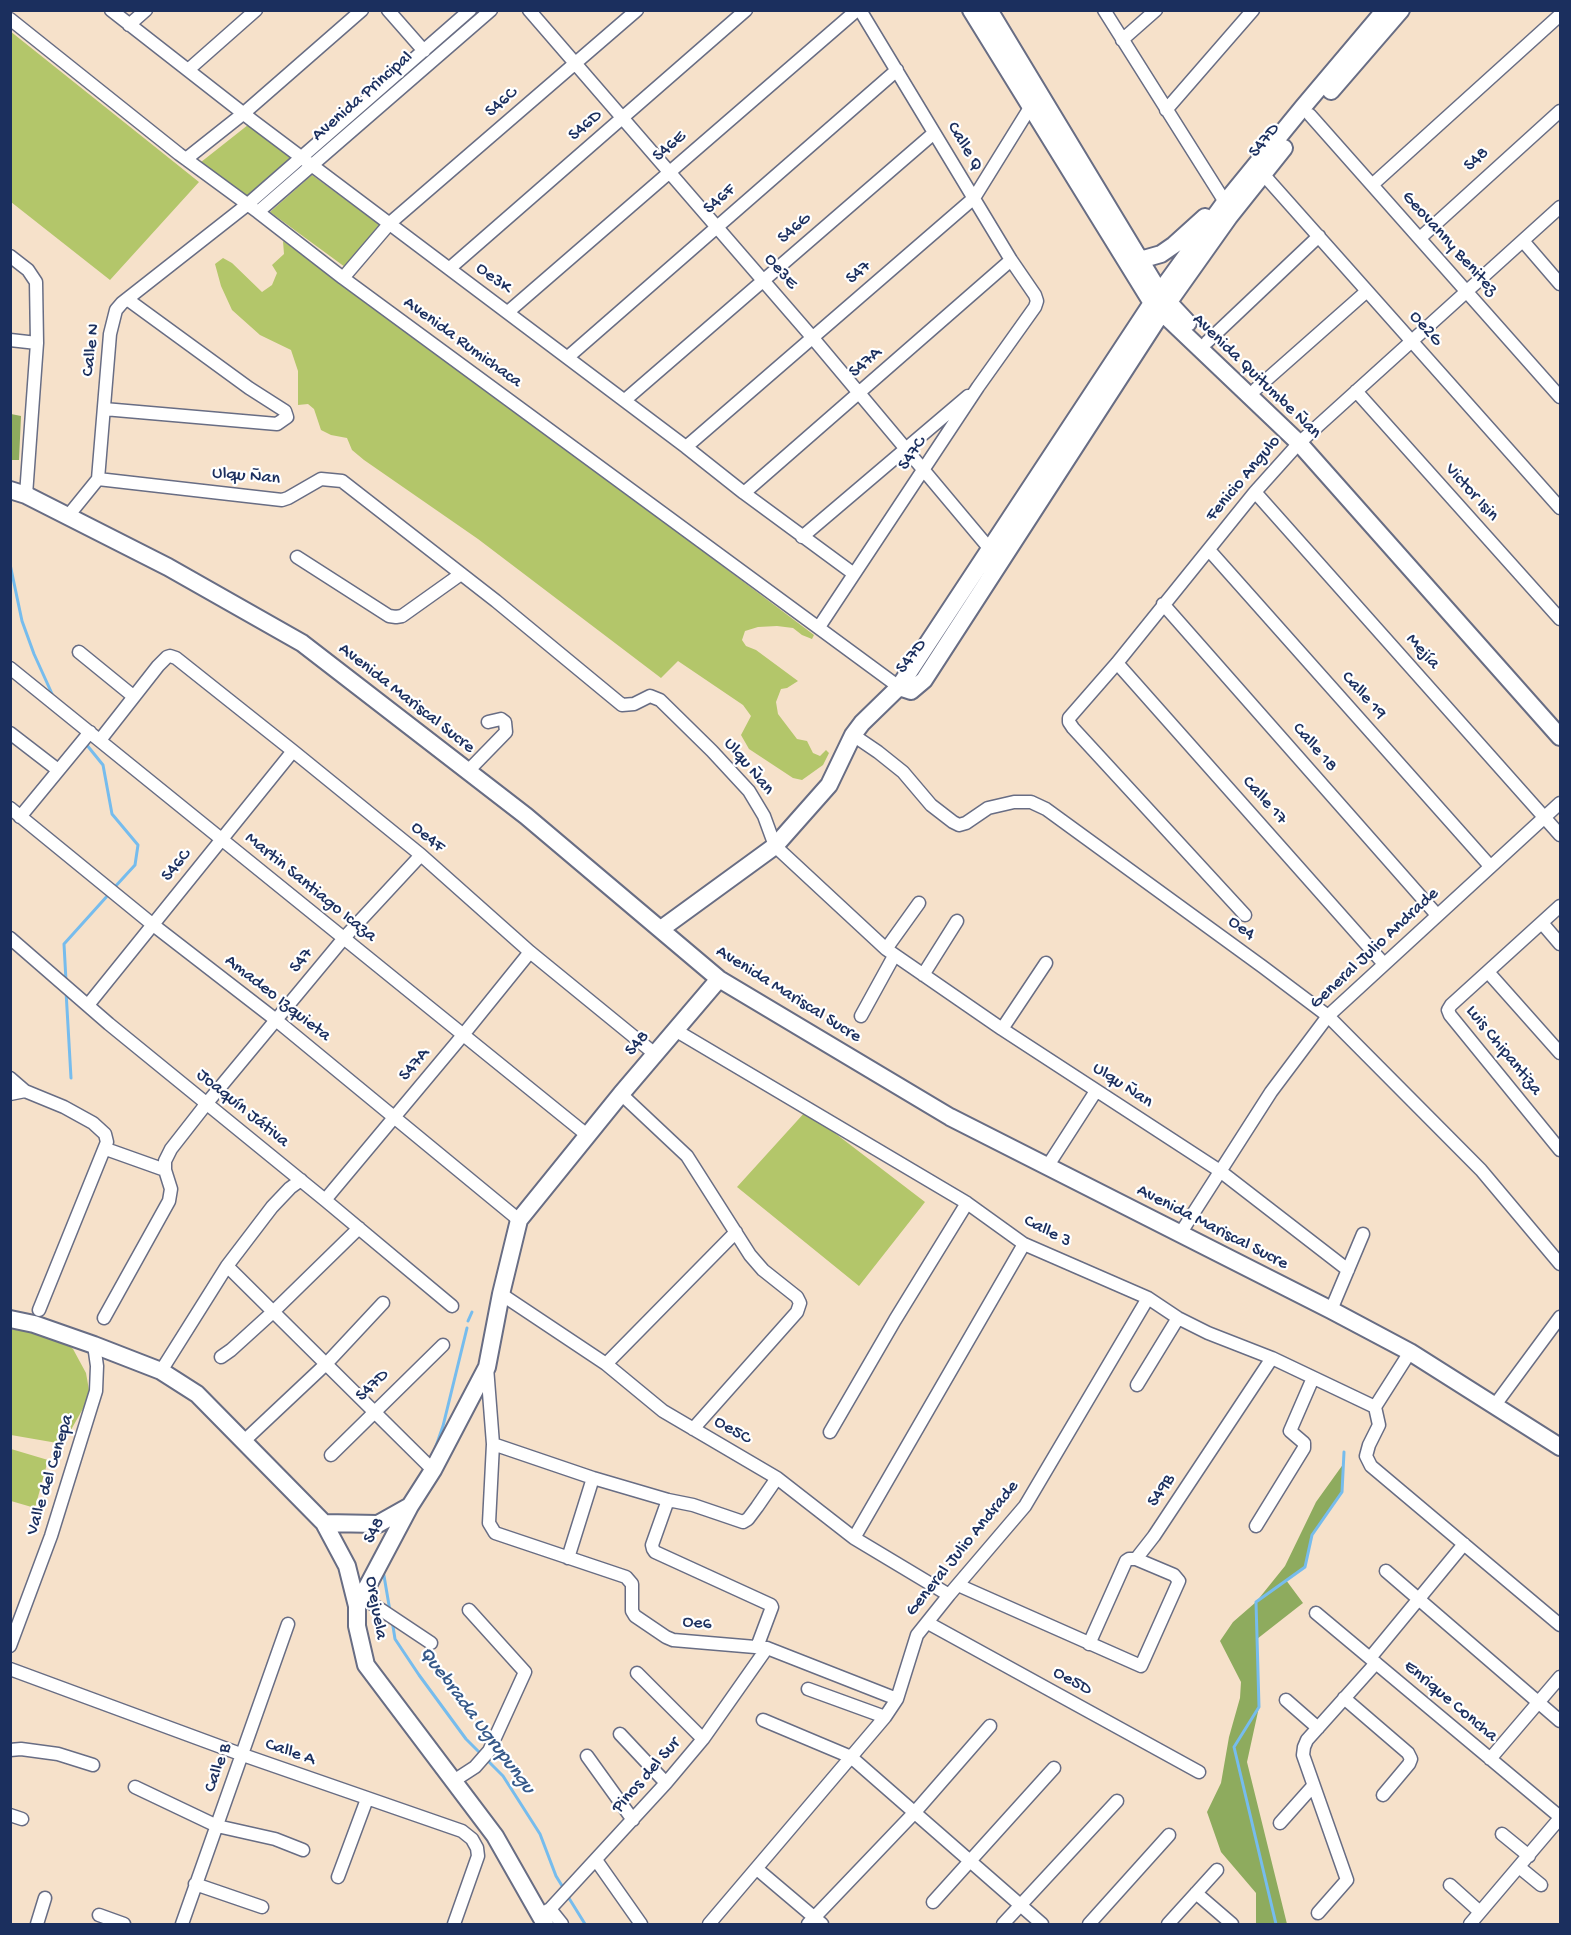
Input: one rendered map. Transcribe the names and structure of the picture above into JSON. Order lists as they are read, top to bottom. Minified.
{"streets":{"street":["Avenida Principal","S46C","S46D","S47D","S46E","Calle Q","S48","S46F","S46G","Geovanny Benitez","Oe3E","S47","Oe3K","Oe2G","Avenida Rumichaca","Calle N","S47A","Avenida Quitumbe Ñan","S47C","Ulqu Ñan","Fenicio Angulo","Victor Isin","Mejía","Calle 19","Avenida Mariscal Sucre","Calle 18","Calle 17","Oe4F","Martin Santiago Icaza","Oe4","General Julio Andrade","Amadeo Izquieta","Luis Chipantiza","Joaquín Játiva","Calle 3","Oe5C","Valle del Cenepa","S49B","Orejuela","Oe6","Oe5D","Enrique Concha","Calle A","Calle B","Pinos del Sur"]},"crossings":[["Avenida Principal","Oe3K"],["Avenida Principal","Avenida Rumichaca"],["Avenida Principal","Calle N"],["S46C","Oe3E"],["S46C","Oe3K"],["S46C","Avenida Rumichaca"],["S46C","Oe4F"],["S46C","Martin Santiago Icaza"],["S46C","Amadeo Izquieta"],["S46C","Joaquín Játiva"],["S46D","Oe3E"],["S46D","Oe3K"],["S47D","Geovanny Benitez"],["S47D","Oe3E"],["S47D","Oe2G"],["S47D","Avenida Rumichaca"],["S47D","Avenida Quitumbe Ñan"],["S46E","Calle Q"],["S46E","Oe3E"],["S46E","Oe3K"],["Calle Q","S46F"],["Calle Q","S46G"],["Calle Q","S47"],["Calle Q","S47A"],["Calle Q","S47C"],["S48","Geovanny Benitez"],["S48","Avenida Mariscal Sucre"],["S48","Oe4F"],["S48","Martin Santiago Icaza"],["S48","Amadeo Izquieta"],["S48","Calle 3"],["S48","Oe5C"],["S48","Orejuela"],["S46F","Oe3E"],["S46F","Oe3K"],["S46G","Oe3E"],["S46G","Oe3K"],["Geovanny Benitez","Fenicio Angulo"],["Oe3E","S47"],["Oe3E","S47A"],["Oe3E","S47C"],["S47","Oe3K"],["S47","Avenida Quitumbe Ñan"],["S47","Oe4F"],["S47","Martin Santiago Icaza"],["S47","Amadeo Izquieta"],["S47","Joaquín Játiva"],["Oe3K","S47A"],["Oe3K","S47C"],["Oe2G","Fenicio Angulo"],["Avenida Rumichaca","Calle N"],["Avenida Rumichaca","S47C"],["Calle N","Ulqu Ñan"],["S47A","Oe4F"],["S47A","Martin Santiago Icaza"],["S47A","Amadeo Izquieta"],["S47A","Joaquín Játiva"],["Avenida Quitumbe Ñan","Fenicio Angulo"],["Ulqu Ñan","General Julio Andrade"],["Fenicio Angulo","Victor Isin"],["Fenicio Angulo","Mejía"],["Fenicio Angulo","Calle 19"],["Fenicio Angulo","Calle 18"],["Fenicio Angulo","Calle 17"],["Mejía","General Julio Andrade"],["Calle 19","General Julio Andrade"],["Avenida Mariscal Sucre","General Julio Andrade"],["Calle 18","General Julio Andrade"],["Calle 17","General Julio Andrade"],["Oe4","General Julio Andrade"],["General Julio Andrade","Calle 3"],["General Julio Andrade","Oe5C"],["General Julio Andrade","Oe6"],["General Julio Andrade","Oe5D"],["Calle 3","S49B"],["Valle del Cenepa","Orejuela"],["Orejuela","Pinos del Sur"],["Oe6","Pinos del Sur"],["Calle A","Calle B"]],"water":["Quebrada Ugrupungu"]}
